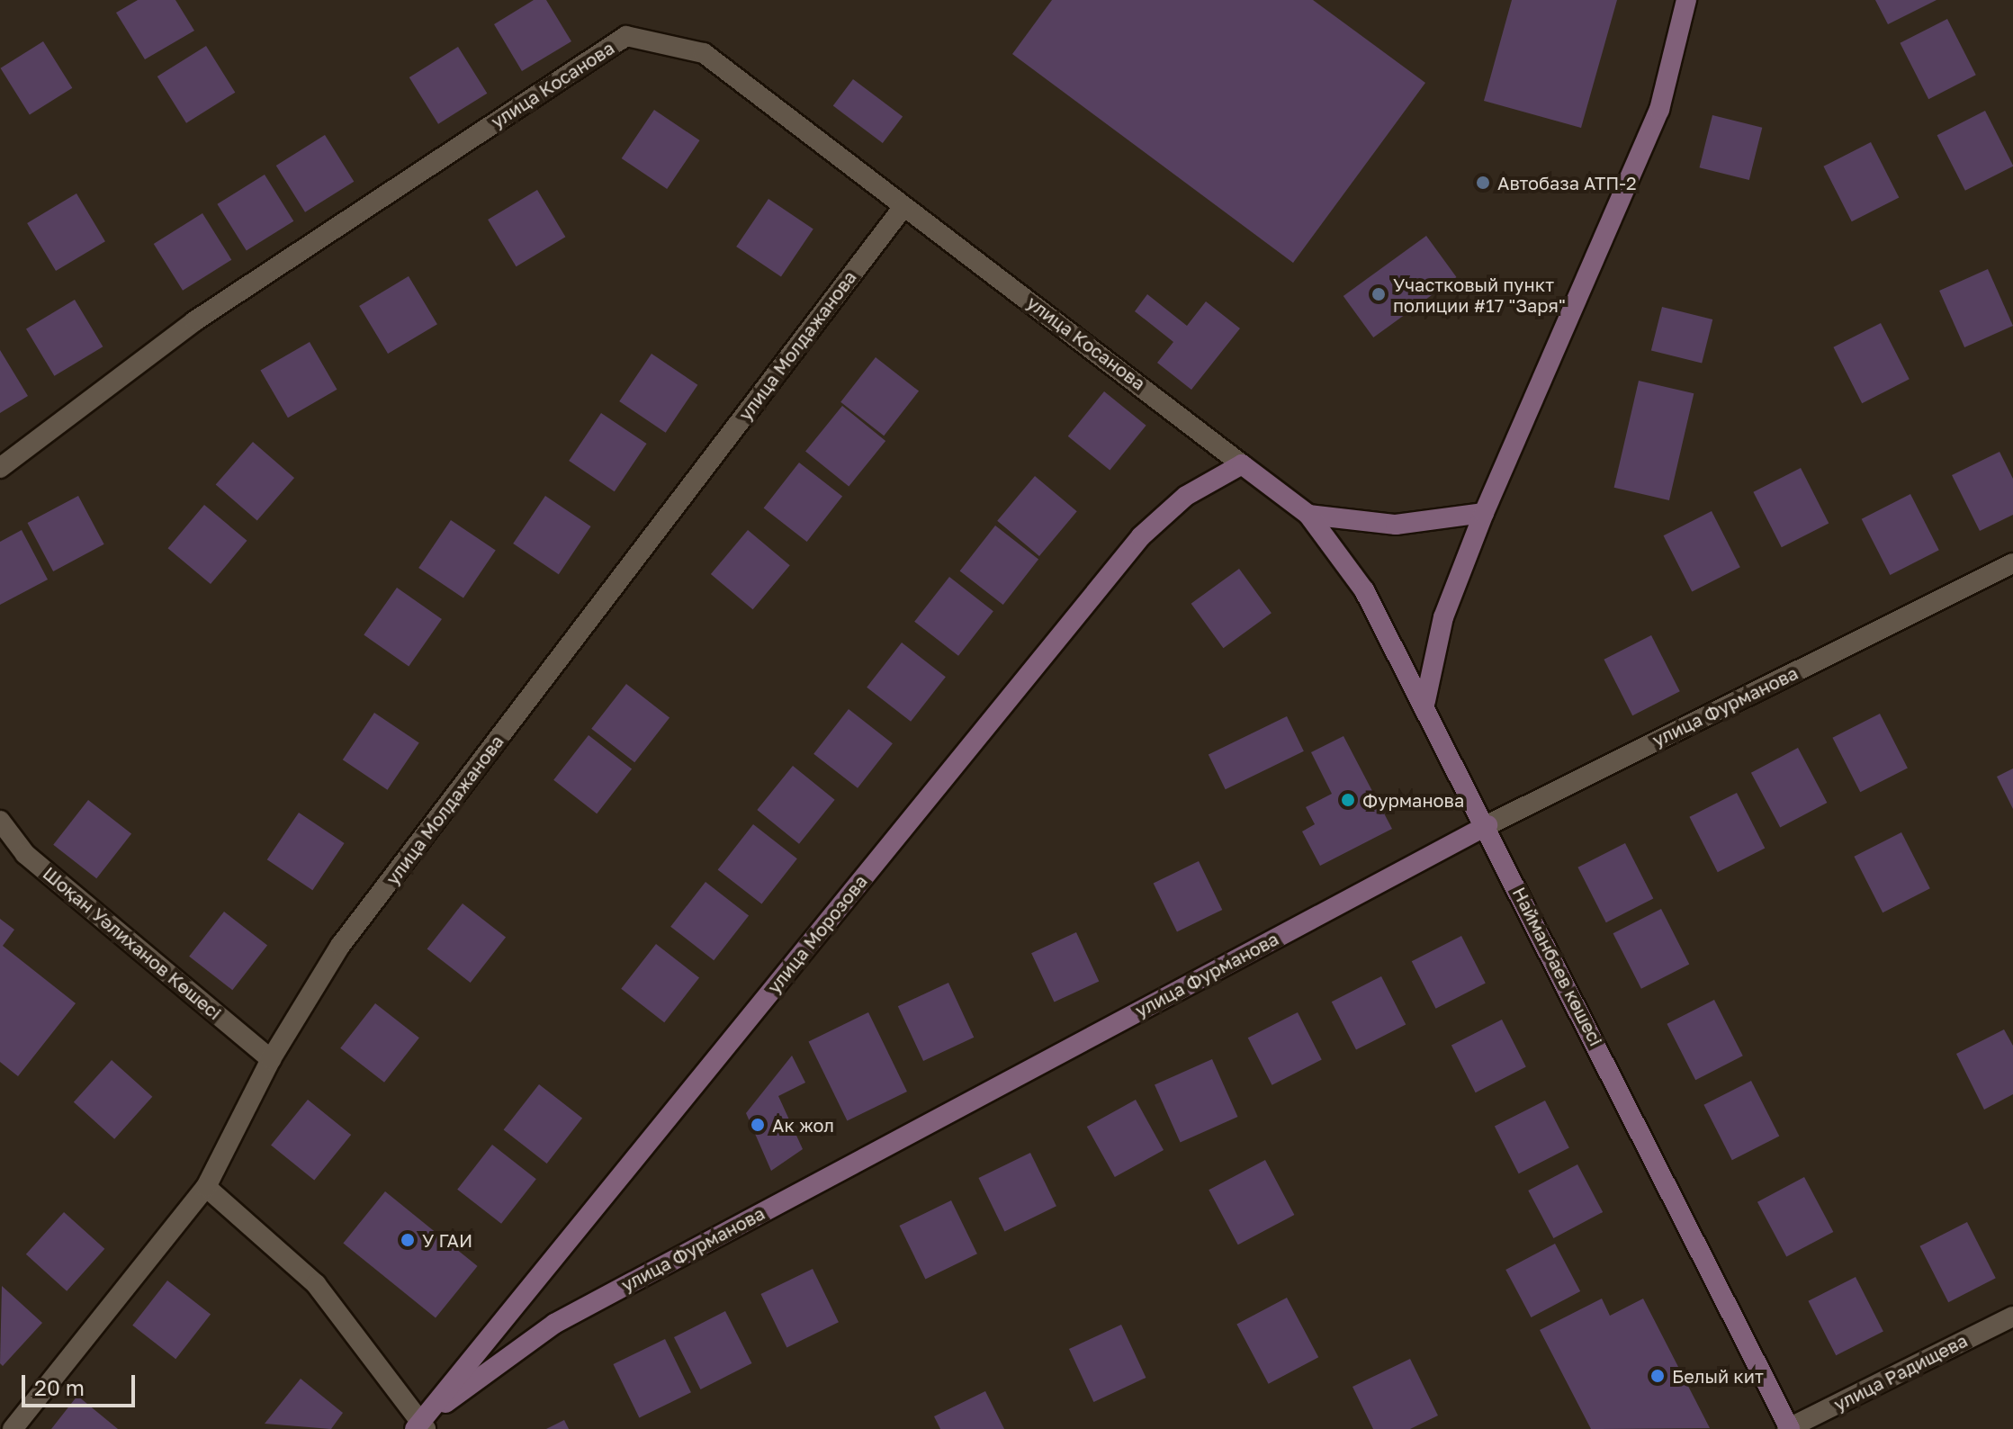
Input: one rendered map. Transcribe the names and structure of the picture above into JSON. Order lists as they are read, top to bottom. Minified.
{"streets":{"main road":["улица Фурманова","улица Морозова","Найманбаев көшесі"],"street":["улица Косанова","улица Молдажанова","Шоқан Уәлиханов Көшесі","улица Радищева"]},"crossings":[["улица Косанова","улица Молдажанова"],["улица Косанова","улица Морозова"],["улица Молдажанова","Шоқан Уәлиханов Көшесі"],["улица Фурманова","улица Морозова"],["улица Фурманова","Найманбаев көшесі"],["Найманбаев көшесі","улица Радищева"]],"places":["Автобаза АТП-2","Участковый пункт полиции #17 \"Заря\"","Фурманова","Ак жол","У ГАИ","Белый кит"],"scale_bar":"20 m"}
